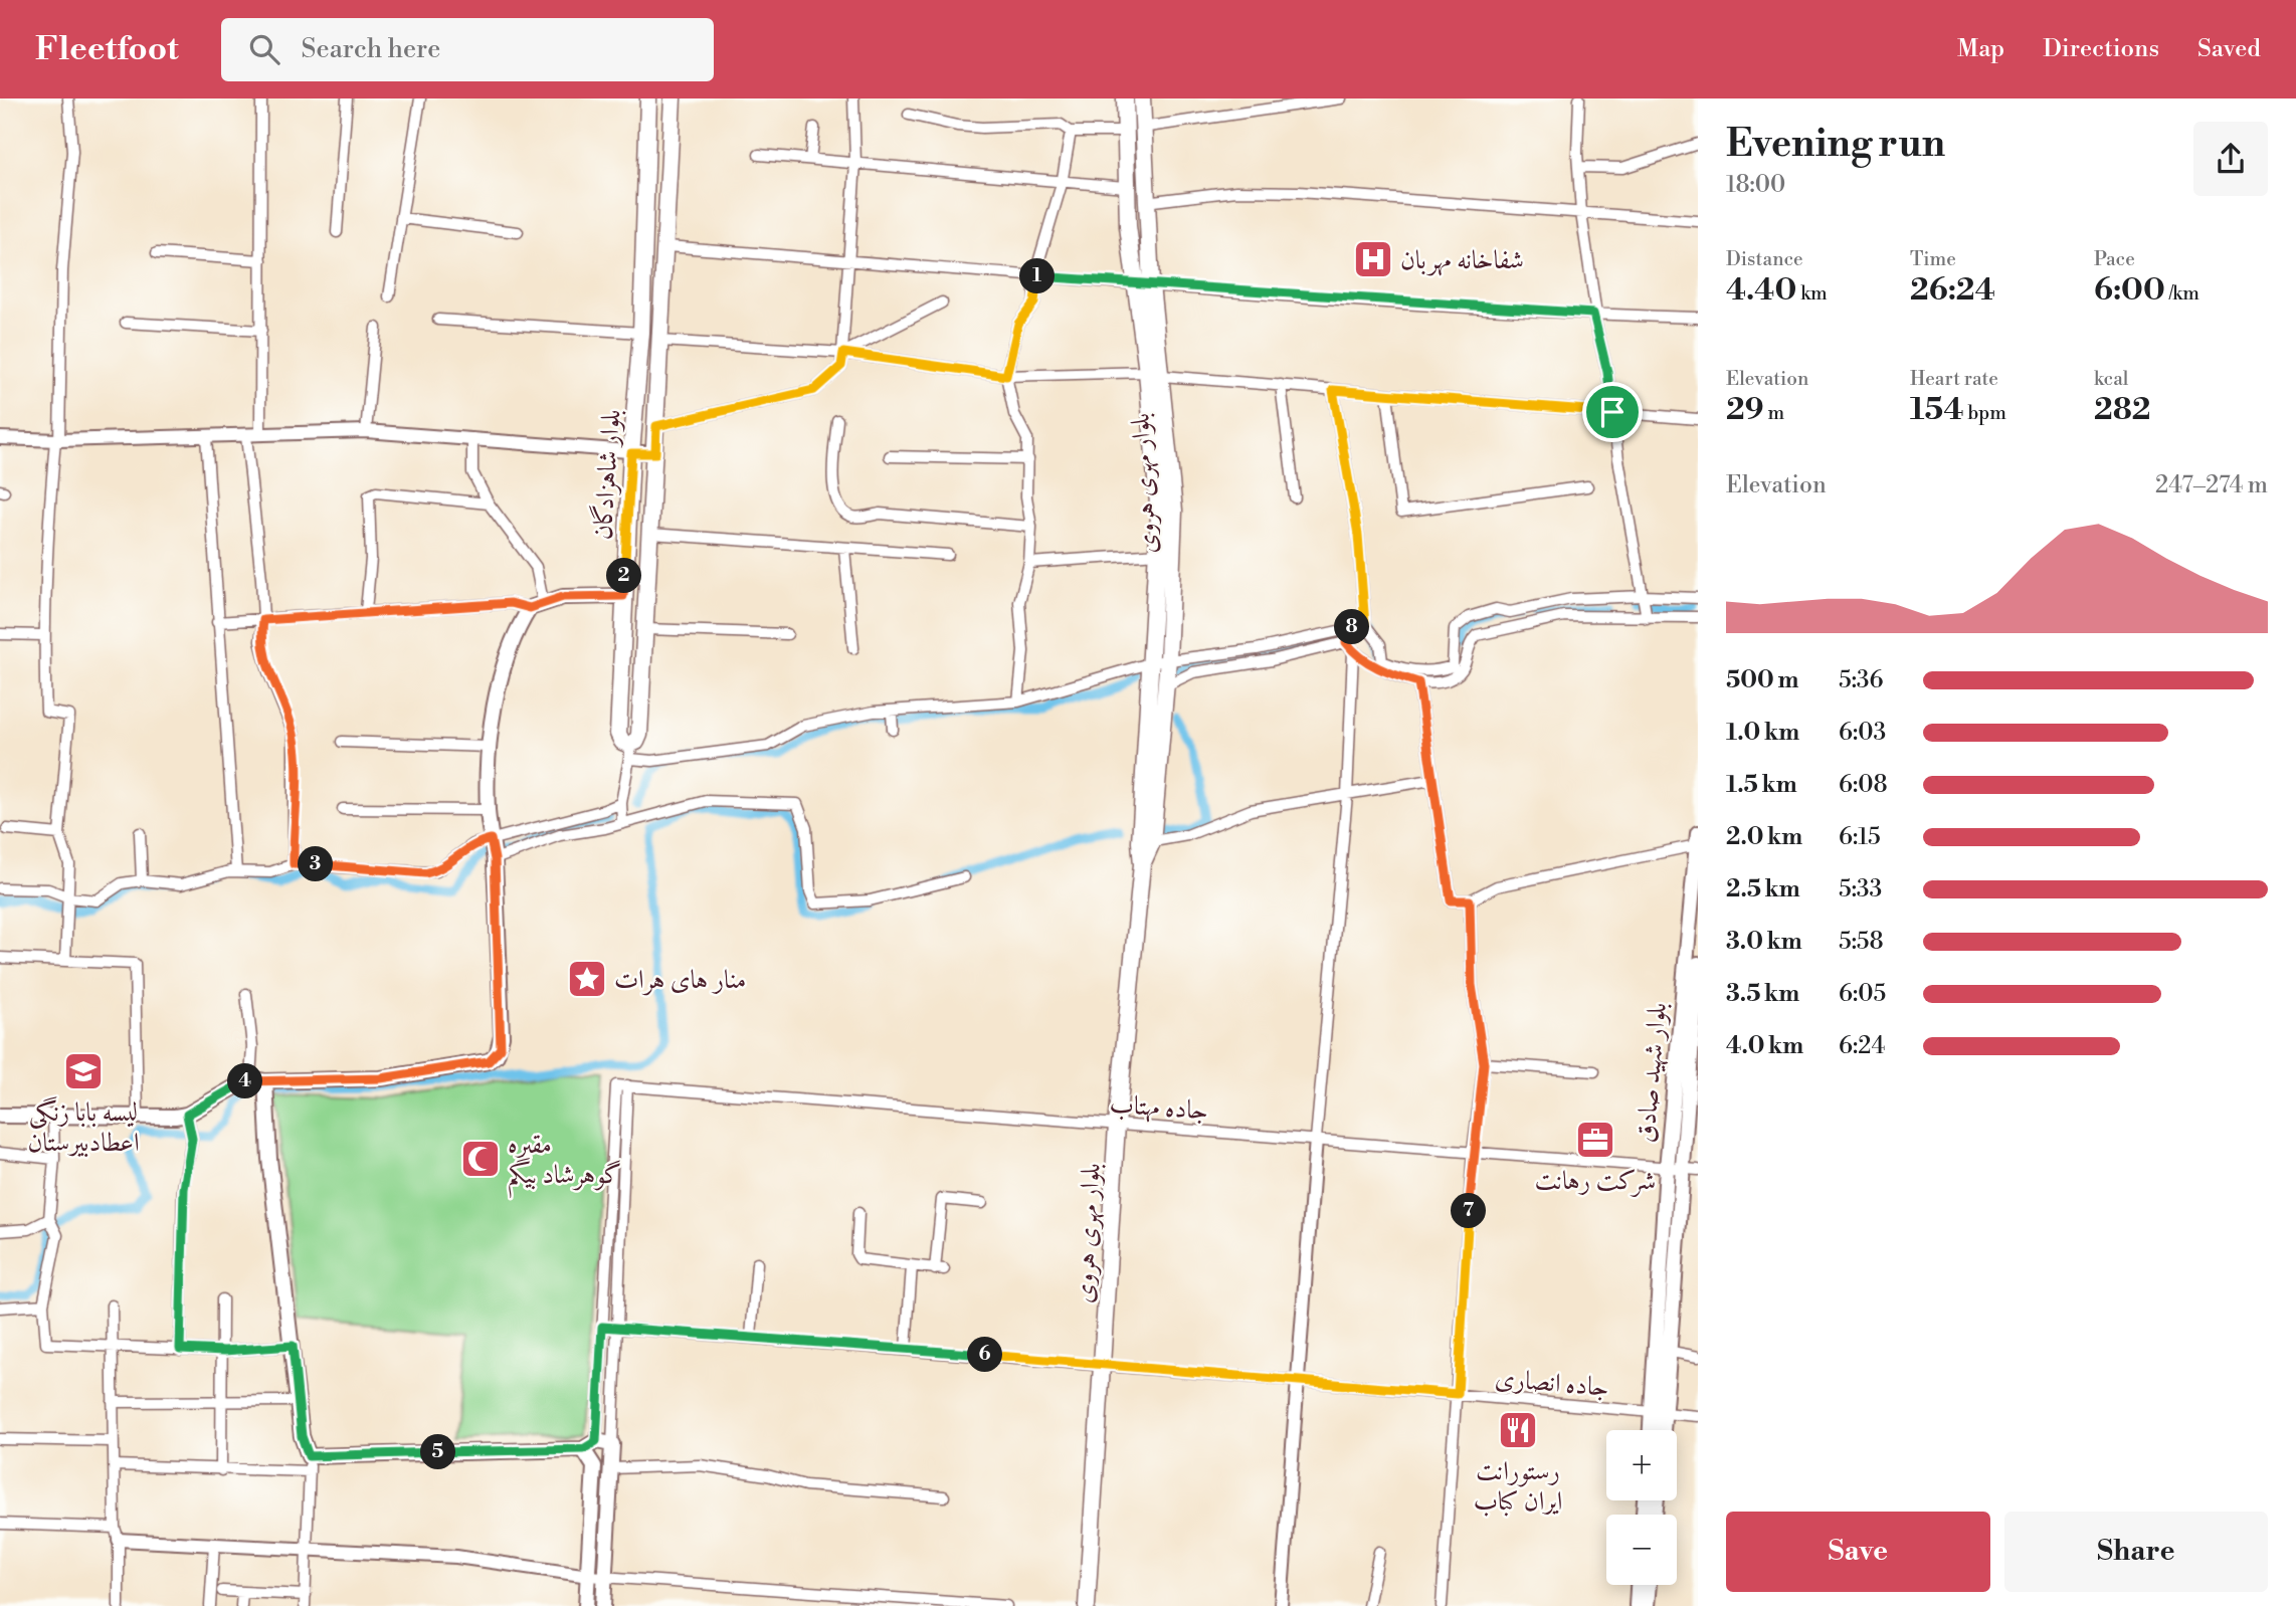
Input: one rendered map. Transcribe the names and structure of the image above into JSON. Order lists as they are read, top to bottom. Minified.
{"streets":{"main road":["بلوار شاهزادگان","بلوار مهری هروی","بلوار شهید صادق"],"street":["جاده مهتاب","جاده انصاری"]},"crossings":[["بلوار مهری هروی","جاده مهتاب"],["بلوار مهری هروی","جاده انصاری"],["بلوار شهید صادق","جاده مهتاب"],["بلوار شهید صادق","جاده انصاری"]],"places":{"hospital":["شفاخانه مهربان"],"place":["منار های هرات"],"school or university":["لیسه بابا زنگی اعطادبیرستان"],"office":["شرکت رهانت"],"mosque":["مقبره گوهرشاد بیگم"],"restaurant":["رستورانت ایران کباب"]},"page":{"header":"Fleetfoot","search":"Search here","nav":["Map","Directions","Saved"],"heading":["Evening run","18:00"],"stats":[["Distance","4.40 km"],["Time","26:24"],["Pace","6:00 /km"],["Elevation","29 m"],["Heart rate","154 bpm"],["kcal","282"]],"pins":["1","2","8","3","4","7","6","5"],"chart":["Elevation","247–274 m"],"list":[{"name":"500 m","note":"5:36"},{"name":"1.0 km","note":"6:03"},{"name":"1.5 km","note":"6:08"},{"name":"2.0 km","note":"6:15"},{"name":"2.5 km","note":"5:33"},{"name":"3.0 km","note":"5:58"},{"name":"3.5 km","note":"6:05"},{"name":"4.0 km","note":"6:24"}],"map_buttons":["+","−"],"buttons":["Save","Share"]}}
